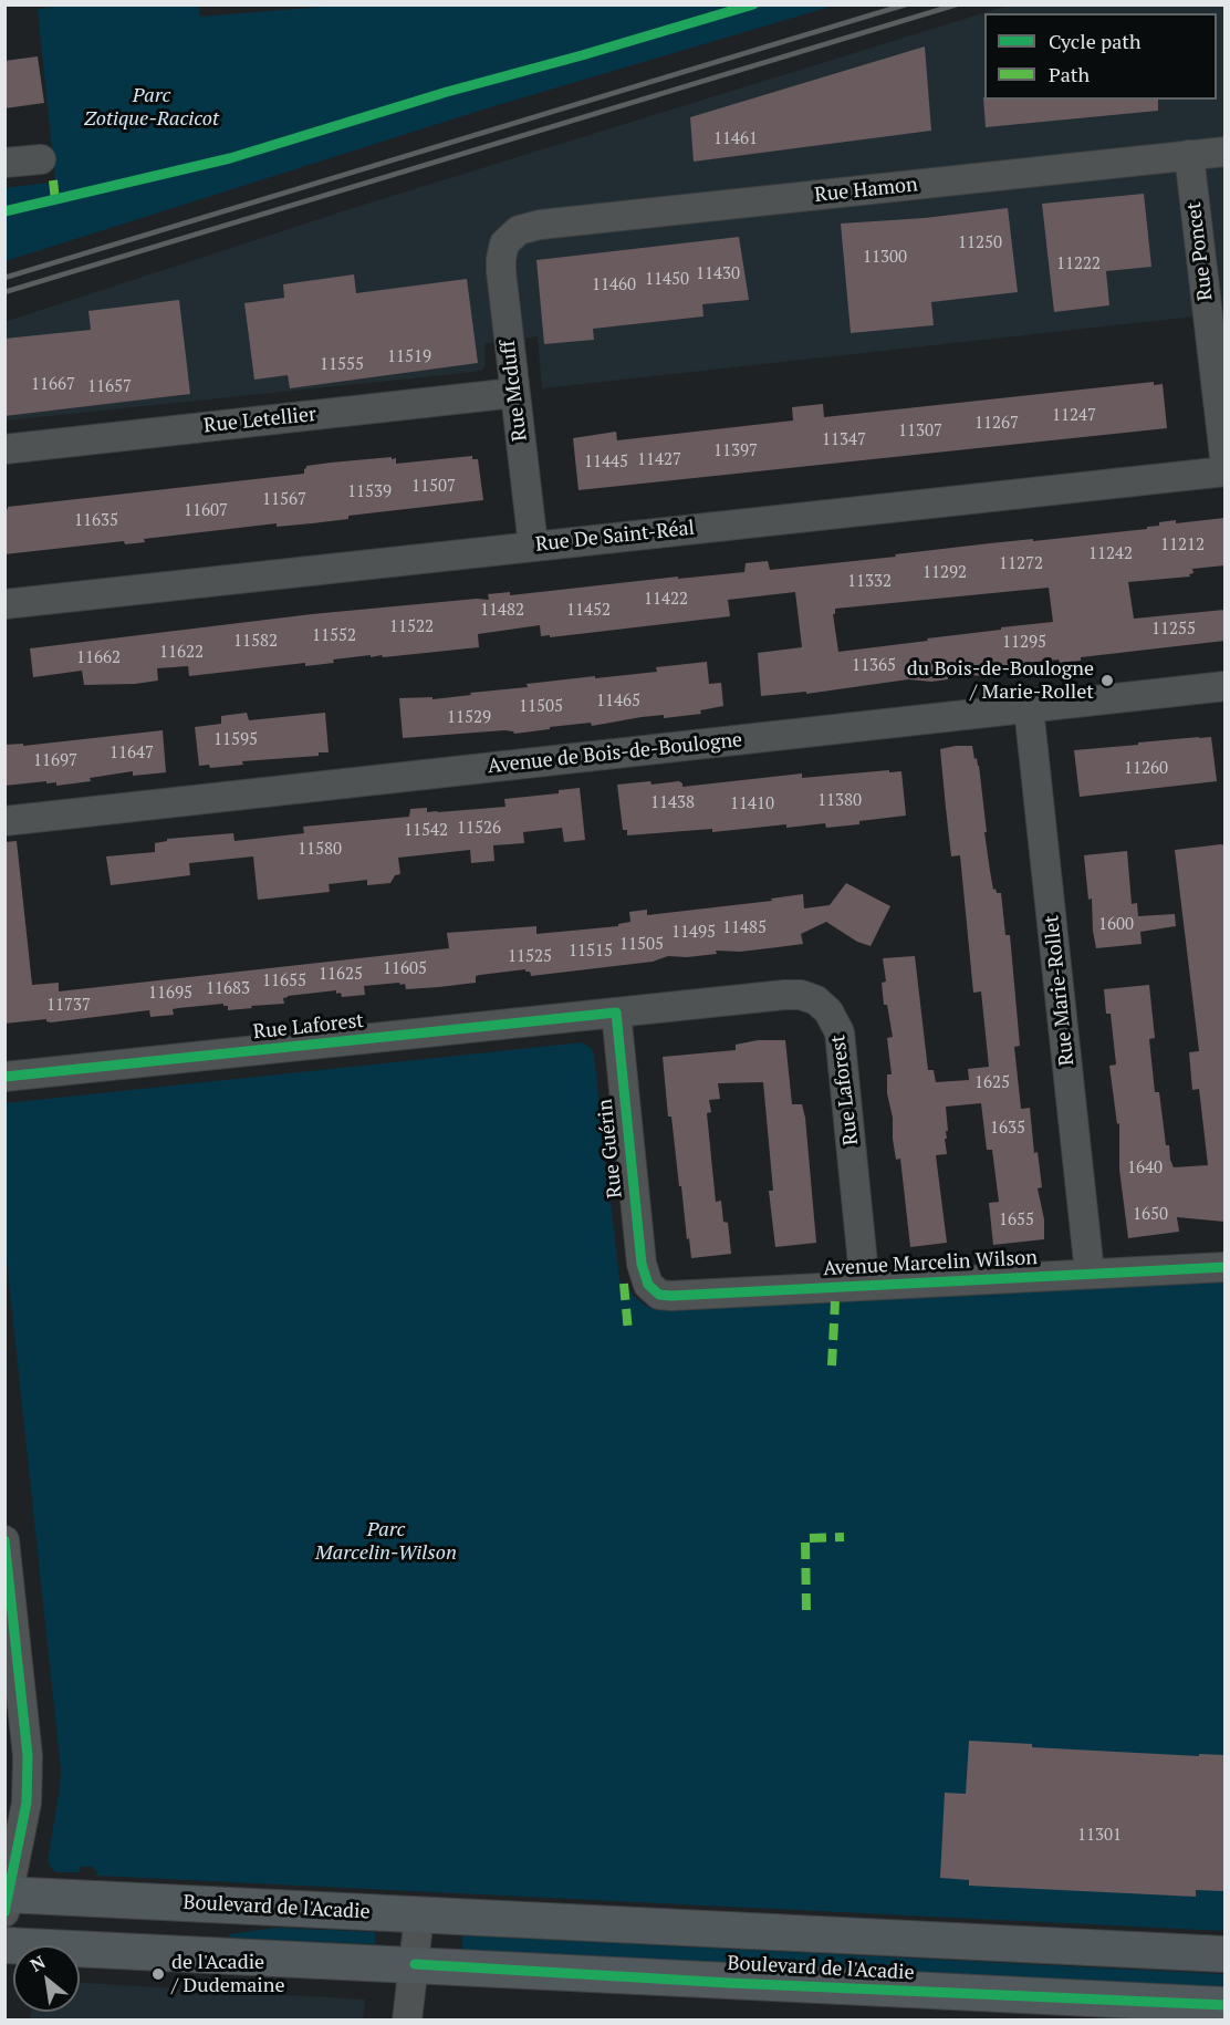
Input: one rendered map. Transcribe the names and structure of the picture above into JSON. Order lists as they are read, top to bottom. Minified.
{"streets":{"main road":["Boulevard de l'Acadie"],"street":["Rue Hamon","Rue Poncet","Rue Mcduff","Rue Letellier","Rue De Saint-Réal","Avenue de Bois-de-Boulogne","Rue Marie-Rollet","Rue Laforest","Rue Guérin","Avenue Marcelin Wilson"]},"crossings":[["Rue Hamon","Rue Poncet"],["Rue Hamon","Rue Mcduff"],["Rue Mcduff","Rue Letellier"],["Rue Mcduff","Rue De Saint-Réal"],["Avenue de Bois-de-Boulogne","Rue Marie-Rollet"],["Rue Marie-Rollet","Avenue Marcelin Wilson"],["Rue Laforest","Rue Guérin"],["Rue Laforest","Avenue Marcelin Wilson"],["Rue Guérin","Avenue Marcelin Wilson"]],"parks":["Parc Zotique-Racicot","Parc Marcelin-Wilson"],"places":["du Bois-de-Boulogne / Marie-Rollet","de l'Acadie / Dudemaine"],"house_numbers":["11461","11250","11300","11222","11430","11450","11460","11519","11555","11667","11657","11247","11267","11307","11347","11397","11427","11445","11507","11539","11567","11607","11635","11212","11242","11272","11292","11332","11422","11482","11452","11522","11255","11552","11582","11295","11622","11662","11365","11465","11505","11529","11595","11647","11697","11260","11380","11438","11410","11526","11542","11580","1600","11485","11495","11505","11515","11525","11605","11625","11655","11683","11695","11737","1625","1635","1640","1650","1655","11301"],"legend":["Cycle path","Path"],"north":"top left"}
